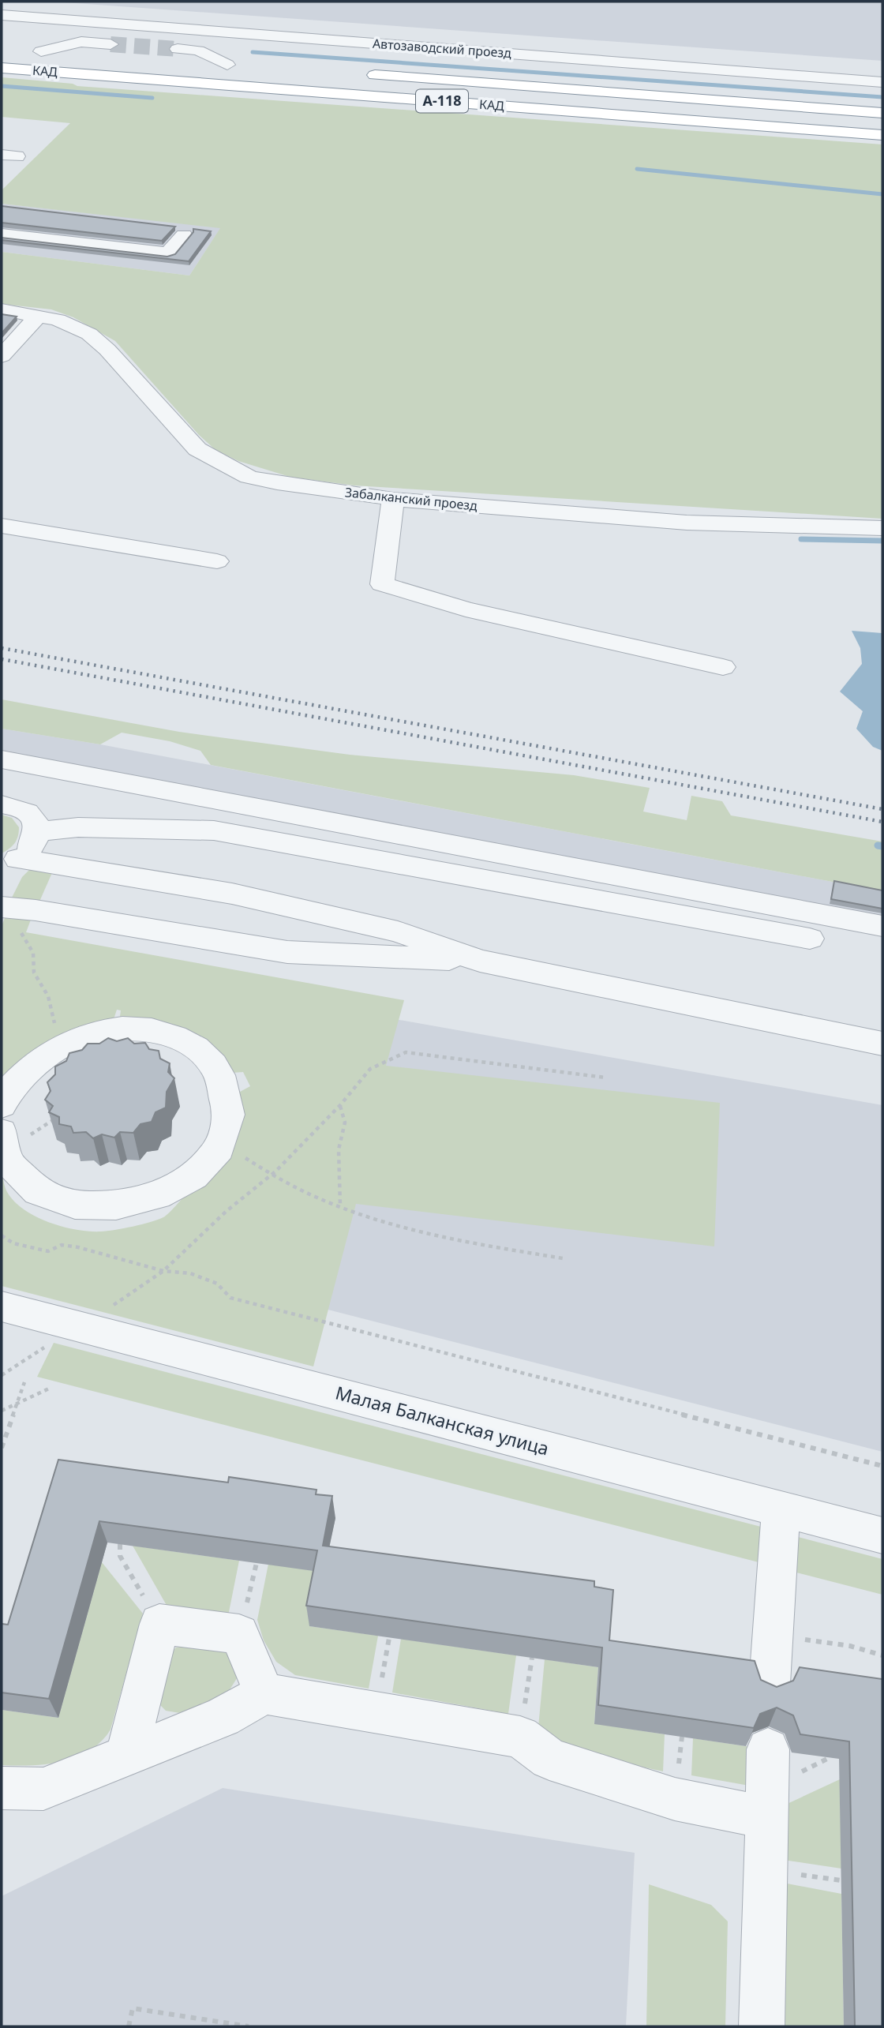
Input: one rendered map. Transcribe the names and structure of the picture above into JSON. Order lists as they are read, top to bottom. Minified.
{"streets":{"highway":["КАД","А-118"],"street":["Автозаводский проезд","Забалканский проезд","Малая Балканская улица"]}}
